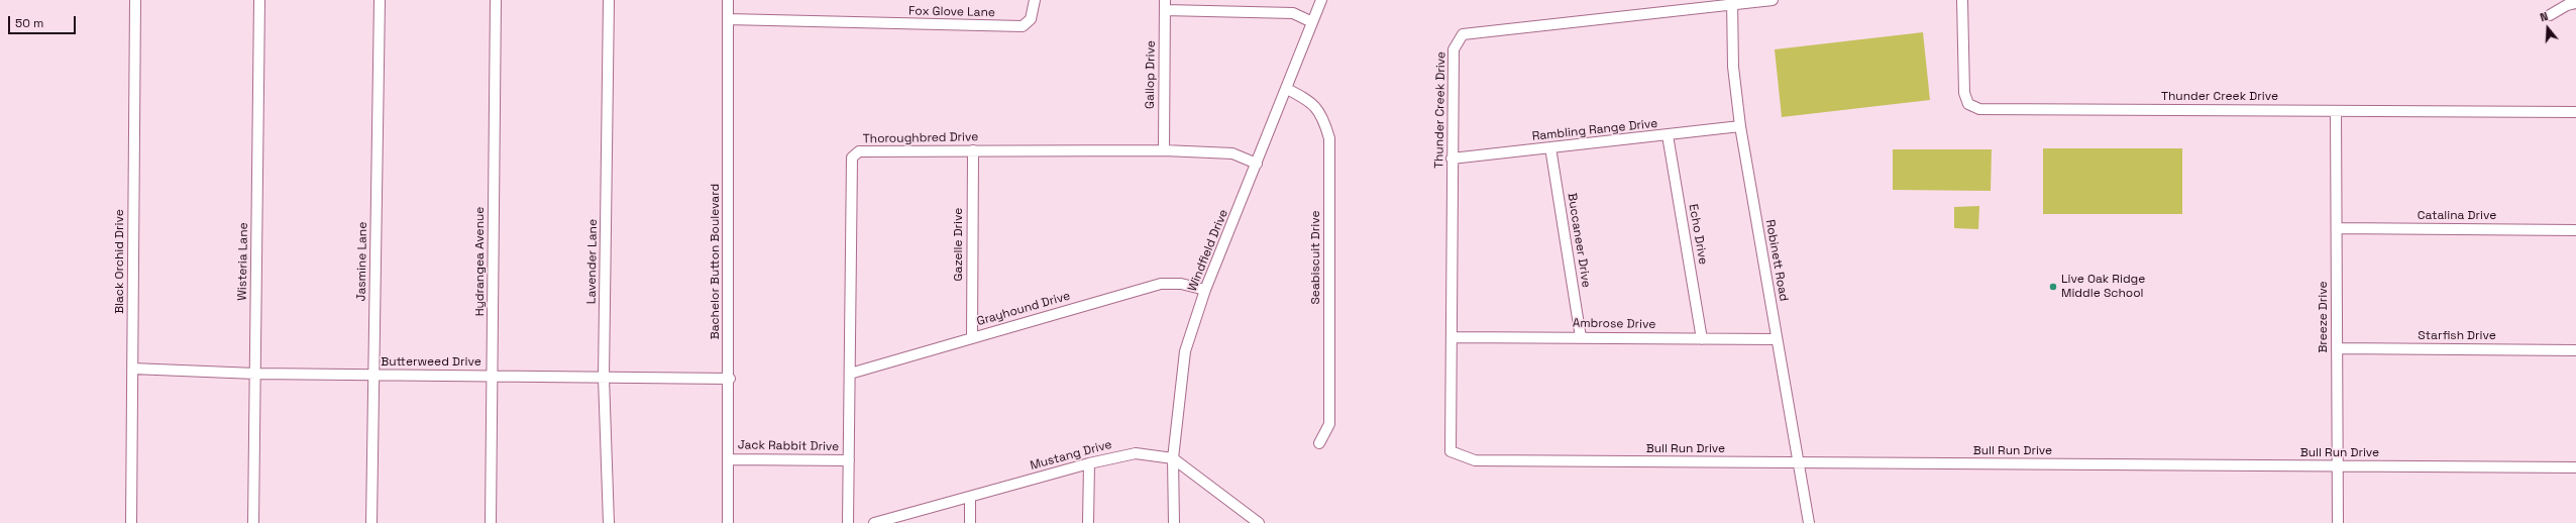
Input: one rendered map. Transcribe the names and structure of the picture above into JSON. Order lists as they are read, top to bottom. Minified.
{"streets":{"street":["Fox Glove Lane","Gallop Drive","Thunder Creek Drive","Rambling Range Drive","Thoroughbred Drive","Catalina Drive","Echo Drive","Buccaneer Drive","Gazelle Drive","Windfield Drive","Seabiscuit Drive","Robinett Road","Black Orchid Drive","Wisteria Lane","Jasmine Lane","Hydrangea Avenue","Lavender Lane","Bachelor Button Boulevard","Grayhound Drive","Breeze Drive","Ambrose Drive","Starfish Drive","Butterweed Drive","Jack Rabbit Drive","Bull Run Drive","Mustang Drive"]},"crossings":[["Fox Glove Lane","Bachelor Button Boulevard"],["Gallop Drive","Thoroughbred Drive"],["Thunder Creek Drive","Rambling Range Drive"],["Thunder Creek Drive","Robinett Road"],["Thunder Creek Drive","Breeze Drive"],["Thunder Creek Drive","Ambrose Drive"],["Thunder Creek Drive","Bull Run Drive"],["Rambling Range Drive","Echo Drive"],["Rambling Range Drive","Buccaneer Drive"],["Rambling Range Drive","Robinett Road"],["Thoroughbred Drive","Gazelle Drive"],["Thoroughbred Drive","Windfield Drive"],["Thoroughbred Drive","Grayhound Drive"],["Thoroughbred Drive","Jack Rabbit Drive"],["Catalina Drive","Breeze Drive"],["Echo Drive","Ambrose Drive"],["Buccaneer Drive","Ambrose Drive"],["Gazelle Drive","Grayhound Drive"],["Windfield Drive","Seabiscuit Drive"],["Windfield Drive","Grayhound Drive"],["Windfield Drive","Mustang Drive"],["Robinett Road","Ambrose Drive"],["Robinett Road","Bull Run Drive"],["Black Orchid Drive","Butterweed Drive"],["Wisteria Lane","Butterweed Drive"],["Jasmine Lane","Butterweed Drive"],["Hydrangea Avenue","Butterweed Drive"],["Lavender Lane","Butterweed Drive"],["Bachelor Button Boulevard","Butterweed Drive"],["Bachelor Button Boulevard","Jack Rabbit Drive"],["Breeze Drive","Starfish Drive"],["Breeze Drive","Bull Run Drive"]],"places":["Live Oak Ridge Middle School"],"scale_bar":"50 m","north":"top"}
